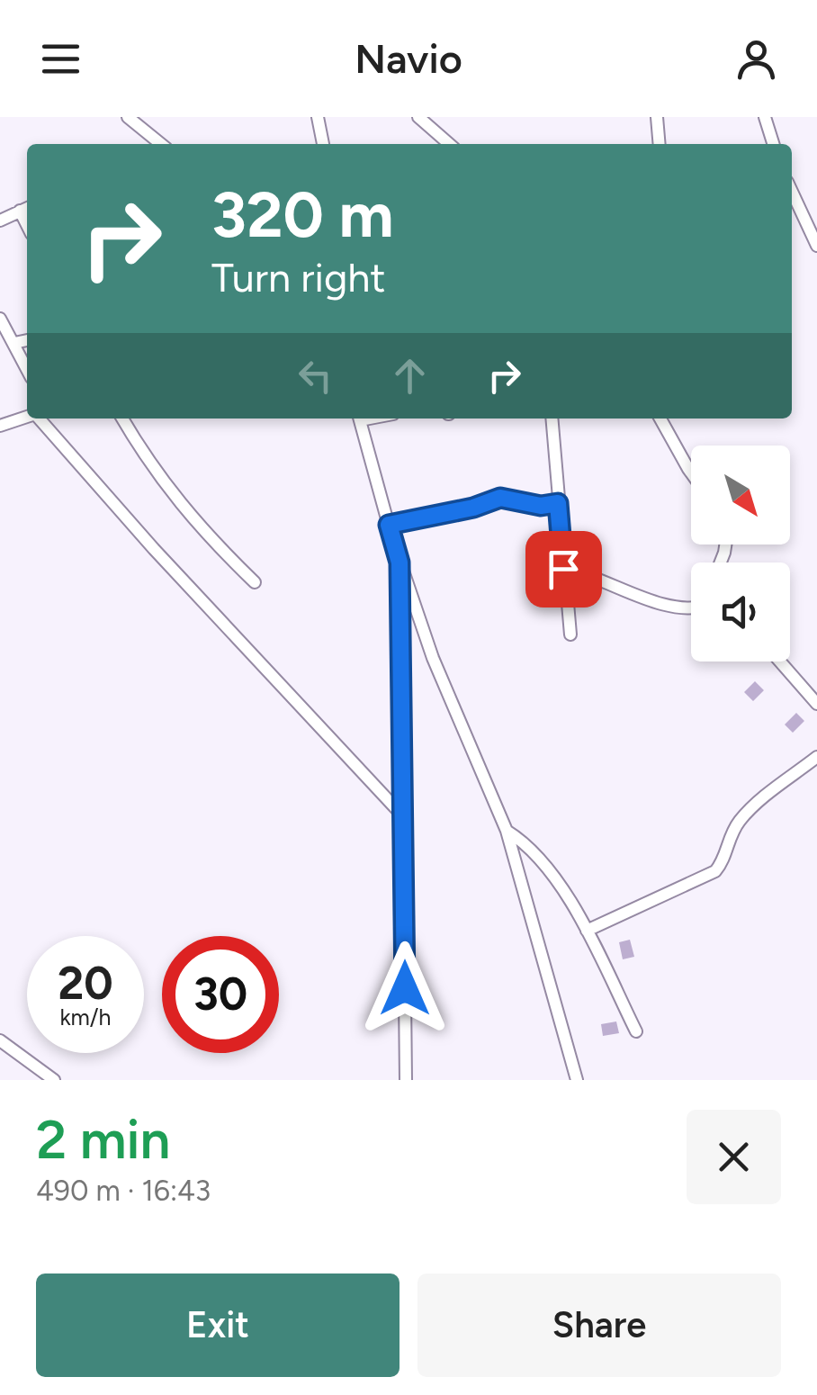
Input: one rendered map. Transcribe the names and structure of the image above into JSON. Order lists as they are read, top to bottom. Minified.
{"north":"bottom right","page":{"header":"Navio","turn":["320 m","Turn right"],"speed":"20 km/h","limit":"30","heading":["2 min","490 m · 16:43"],"buttons":["Exit","Share"]}}
